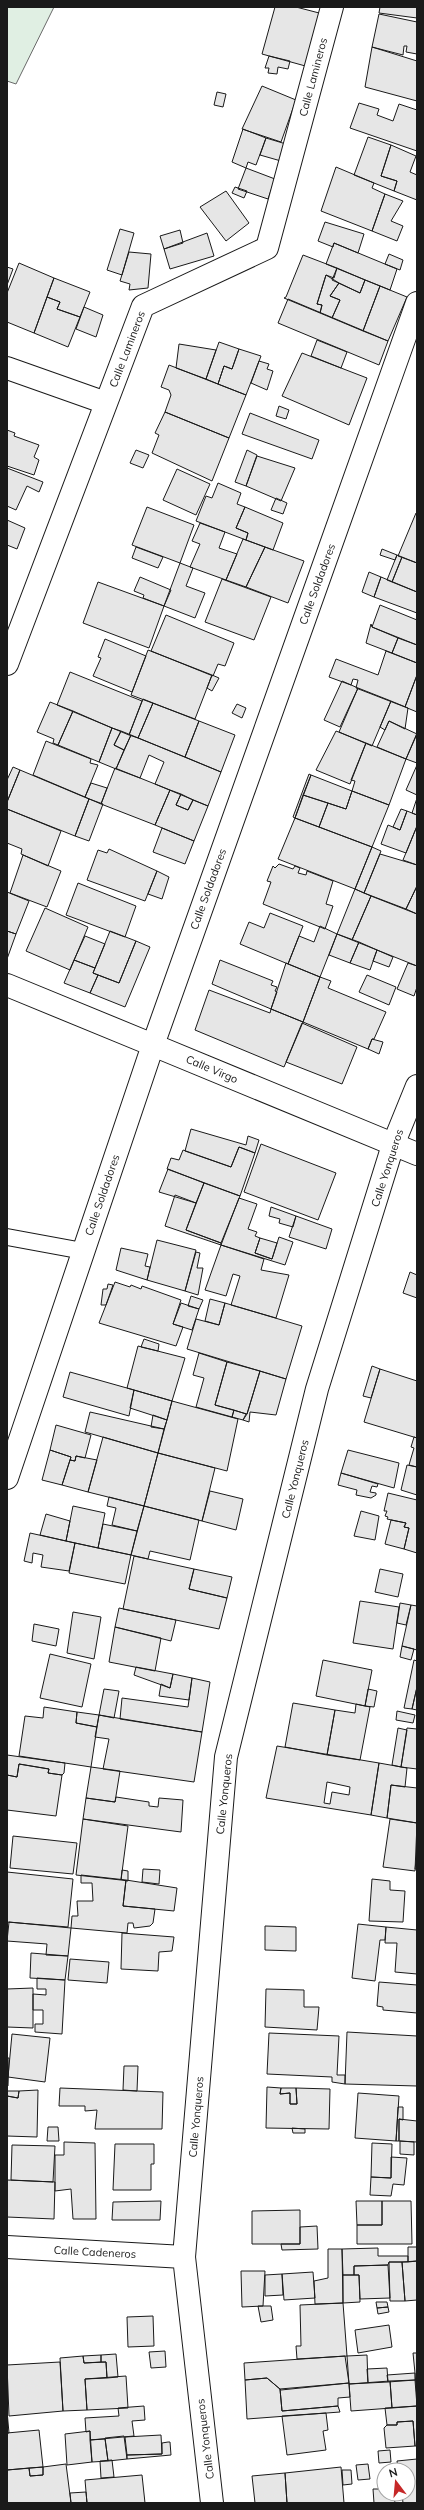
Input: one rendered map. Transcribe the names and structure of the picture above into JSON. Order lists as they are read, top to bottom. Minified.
{"streets":{"street":["Calle Lamineros","Calle Soldadores","Calle Virgo","Calle Yonqueros","Calle Cadeneros"]},"crossings":[["Calle Soldadores","Calle Virgo"],["Calle Virgo","Calle Yonqueros"],["Calle Yonqueros","Calle Cadeneros"]],"north":"top"}
